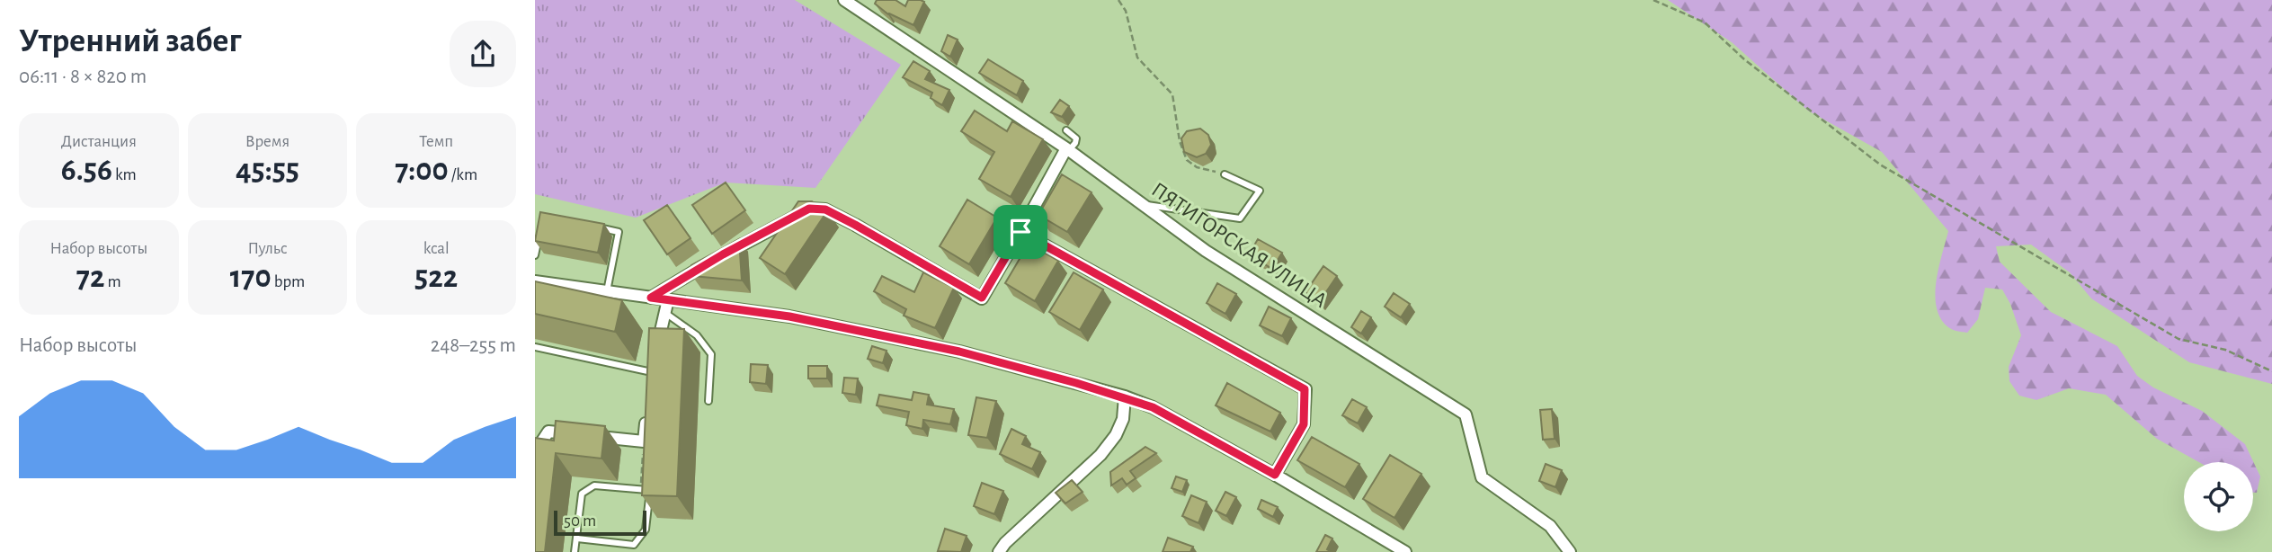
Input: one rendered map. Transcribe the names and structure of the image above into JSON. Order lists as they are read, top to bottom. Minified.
{"streets":{"street":["ПЯТИГОРСКАЯ УЛИЦА"]},"scale_bar":"50 m","page":{"heading":["Утренний забег","06:11 · 8 × 820 m"],"stats":[["Дистанция","6.56 km"],["Время","45:55"],["Темп","7:00 /km"],["Набор высоты","72 m"],["Пульс","170 bpm"],["kcal","522"]],"chart":["Набор высоты","248–255 m"],"scale":"50 m"}}
